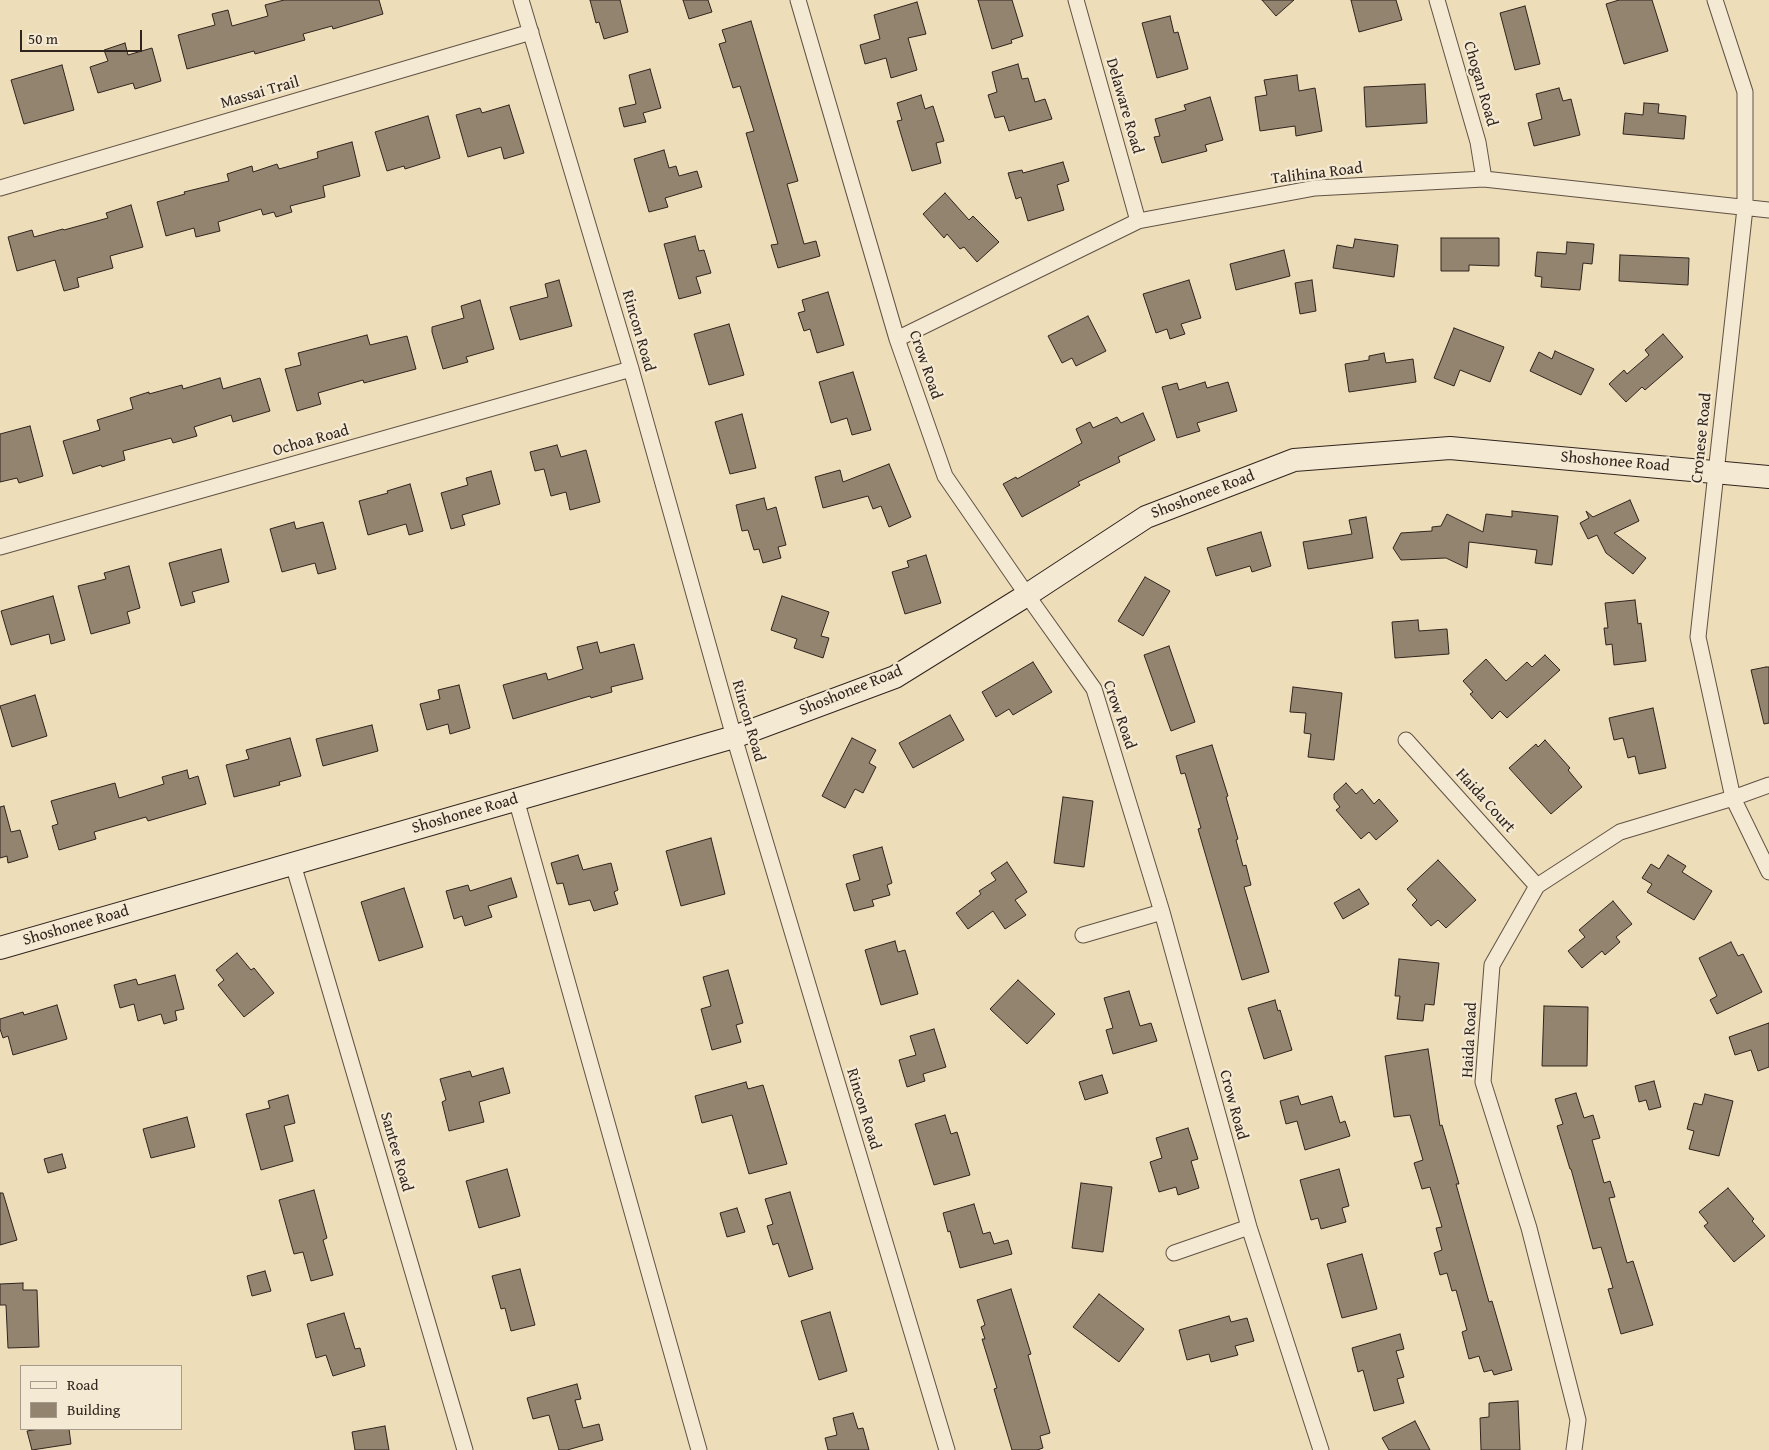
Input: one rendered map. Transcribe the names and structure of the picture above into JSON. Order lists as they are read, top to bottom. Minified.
{"streets":{"street":["Chogan Road","Massai Trail","Delaware Road","Talihina Road","Rincon Road","Crow Road","Cronese Road","Ochoa Road","Shoshonee Road","Haida Court","Haida Road","Santee Road"]},"crossings":[["Chogan Road","Talihina Road"],["Massai Trail","Rincon Road"],["Delaware Road","Talihina Road"],["Talihina Road","Crow Road"],["Talihina Road","Cronese Road"],["Rincon Road","Ochoa Road"],["Rincon Road","Shoshonee Road"],["Crow Road","Shoshonee Road"],["Cronese Road","Shoshonee Road"],["Cronese Road","Haida Road"],["Shoshonee Road","Santee Road"],["Haida Court","Haida Road"]],"legend":["Road","Building"],"scale_bar":"50 m"}
